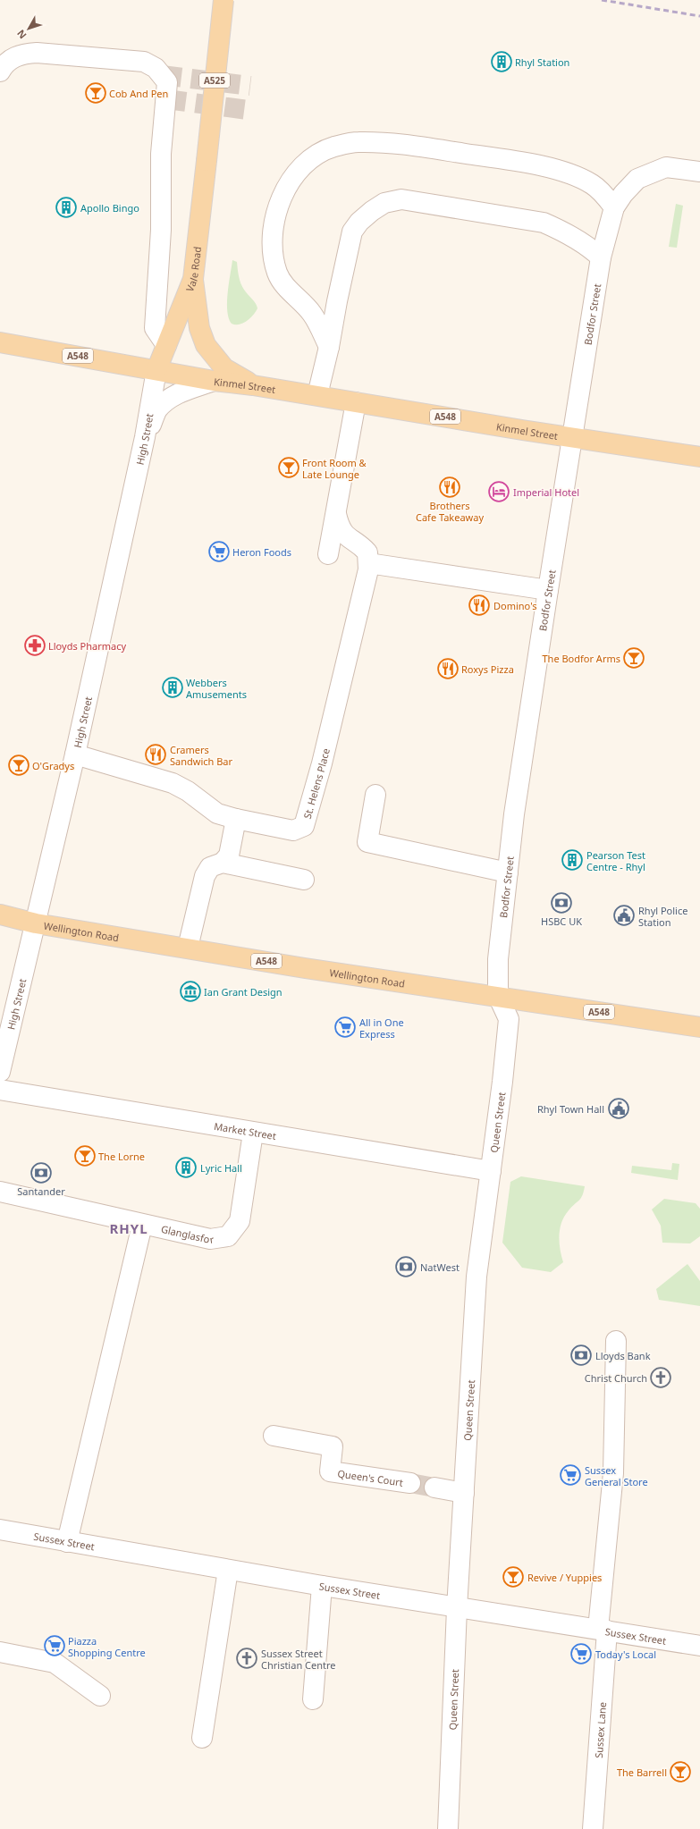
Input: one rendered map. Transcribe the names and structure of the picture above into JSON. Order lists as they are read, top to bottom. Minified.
{"streets":{"main road":["A525","Vale Road","A548","Kinmel Street","Wellington Road"],"street":["Bodfor Street","High Street","St. Helens Place","Queen Street","Market Street","Glanglasfor","Queen's Court","Sussex Street","Sussex Lane"]},"crossings":[["A525","Vale Road"],["A525","Kinmel Street"],["Vale Road","A548"],["Vale Road","Kinmel Street"],["Vale Road","High Street"],["Bodfor Street","Kinmel Street"],["Bodfor Street","Wellington Road"],["Bodfor Street","Queen Street"],["A548","Kinmel Street"],["A548","High Street"],["A548","Wellington Road"],["Kinmel Street","High Street"],["High Street","St. Helens Place"],["High Street","Wellington Road"],["Wellington Road","Queen Street"],["Queen Street","Market Street"],["Queen Street","Sussex Street"],["Market Street","Glanglasfor"],["Sussex Street","Sussex Lane"]],"districts":["RHYL"],"places":{"building":["Rhyl Station","Apollo Bingo","Webbers Amusements","Pearson Test Centre - Rhyl","Lyric Hall"],"bar":["Cob And Pen","Front Room & Late Lounge","The Bodfor Arms","O'Gradys","The Lorne","Revive / Yuppies","The Barrell"],"restaurant":["Brothers Cafe Takeaway","Domino's","Roxys Pizza","Cramers Sandwich Bar"],"hotel":["Imperial Hotel"],"supermarket":["Heron Foods","All in One Express","Sussex General Store","Piazza Shopping Centre","Today's Local"],"pharmacy":["Lloyds Pharmacy"],"bank":["HSBC UK","Santander","NatWest","Lloyds Bank"],"public building":["Rhyl Police Station","Rhyl Town Hall"],"museum":["Ian Grant Design"],"church":["Christ Church","Sussex Street Christian Centre"]},"north":"bottom left"}
